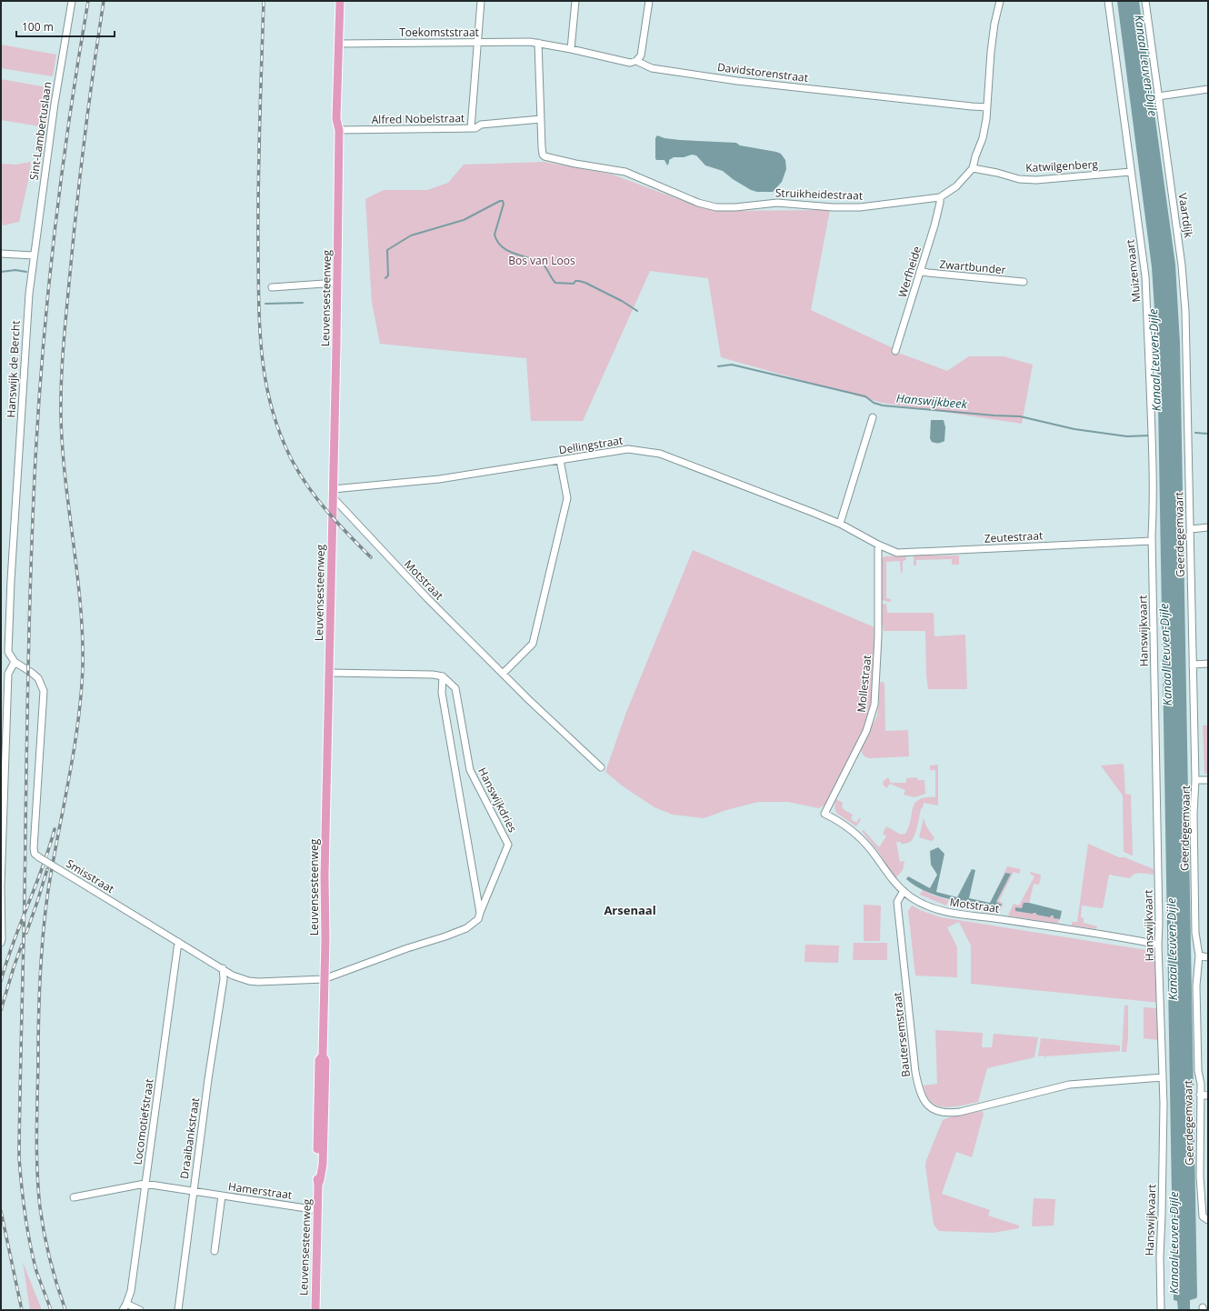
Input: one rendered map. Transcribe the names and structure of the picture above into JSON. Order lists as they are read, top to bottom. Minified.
{"streets":{"main road":["Leuvensesteenweg"],"street":["Toekomststraat","Davidstorenstraat","Alfred Nobelstraat","Sint-Lambertuslaan","Katwilgenberg","Struikheidestraat","Vaartdijk","Zwartbunder","Muizenvaart","Werfheide","Hanswijk de Bercht","Dellingstraat","Geerdegemvaart","Zeutestraat","Motstraat","Hanswijkvaart","Mollestraat","Hanswijkdries","Smisstraat","Bautersemstraat","Locomotiefstraat","Draaibankstraat","Hamerstraat"]},"crossings":[["Toekomststraat","Davidstorenstraat"],["Toekomststraat","Leuvensesteenweg"],["Davidstorenstraat","Struikheidestraat"],["Alfred Nobelstraat","Struikheidestraat"],["Alfred Nobelstraat","Leuvensesteenweg"],["Sint-Lambertuslaan","Hanswijk de Bercht"],["Katwilgenberg","Struikheidestraat"],["Katwilgenberg","Muizenvaart"],["Struikheidestraat","Werfheide"],["Vaartdijk","Geerdegemvaart"],["Zwartbunder","Werfheide"],["Muizenvaart","Zeutestraat"],["Muizenvaart","Hanswijkvaart"],["Leuvensesteenweg","Dellingstraat"],["Leuvensesteenweg","Motstraat"],["Leuvensesteenweg","Hanswijkdries"],["Leuvensesteenweg","Smisstraat"],["Leuvensesteenweg","Hamerstraat"],["Hanswijk de Bercht","Smisstraat"],["Dellingstraat","Zeutestraat"],["Dellingstraat","Motstraat"],["Dellingstraat","Mollestraat"],["Zeutestraat","Hanswijkvaart"],["Zeutestraat","Mollestraat"],["Motstraat","Hanswijkvaart"],["Motstraat","Mollestraat"],["Motstraat","Bautersemstraat"],["Hanswijkvaart","Bautersemstraat"],["Hanswijkdries","Smisstraat"],["Smisstraat","Locomotiefstraat"],["Smisstraat","Draaibankstraat"],["Locomotiefstraat","Hamerstraat"],["Draaibankstraat","Hamerstraat"]],"districts":["Arsenaal"],"water":["Kanaal Leuven-Dijle","Hanswijkbeek"],"parks":["Bos van Loos"],"scale_bar":"100 m"}
